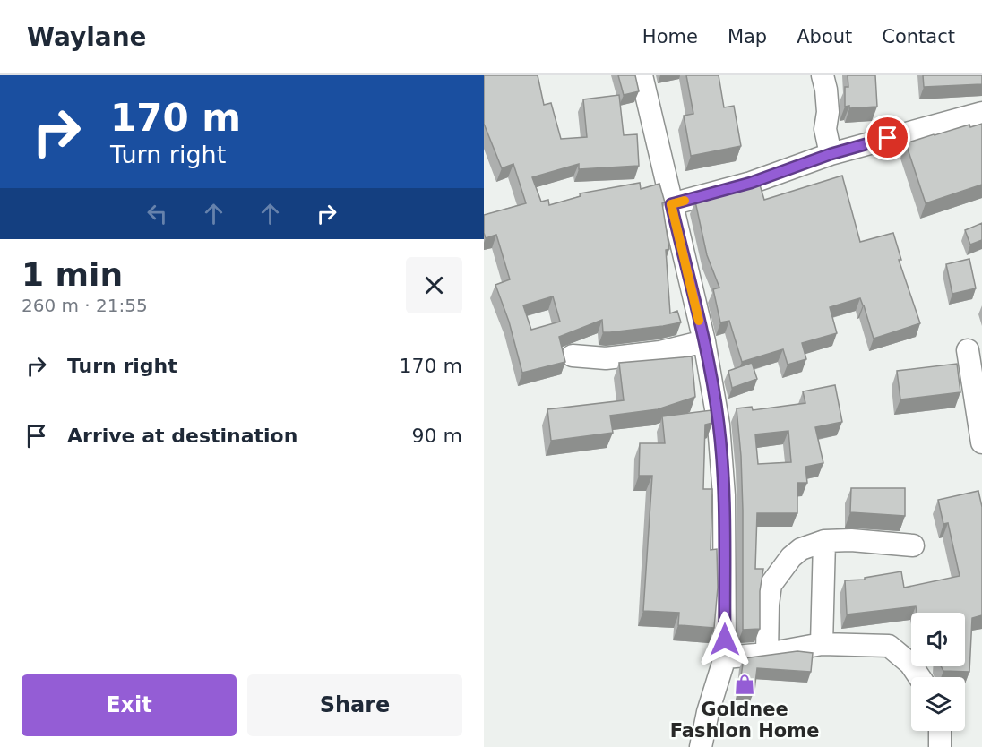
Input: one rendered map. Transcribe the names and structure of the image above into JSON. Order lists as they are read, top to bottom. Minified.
{"places":{"shop":["Goldnee Fashion Home"]},"page":{"header":"Waylane","nav":["Home","Map","About","Contact"],"turn":["170 m","Turn right"],"heading":["1 min","260 m · 21:55"],"list":[{"name":"Turn right","value":"170 m"},{"name":"Arrive at destination","value":"90 m"}],"buttons":["Exit","Share"]}}
